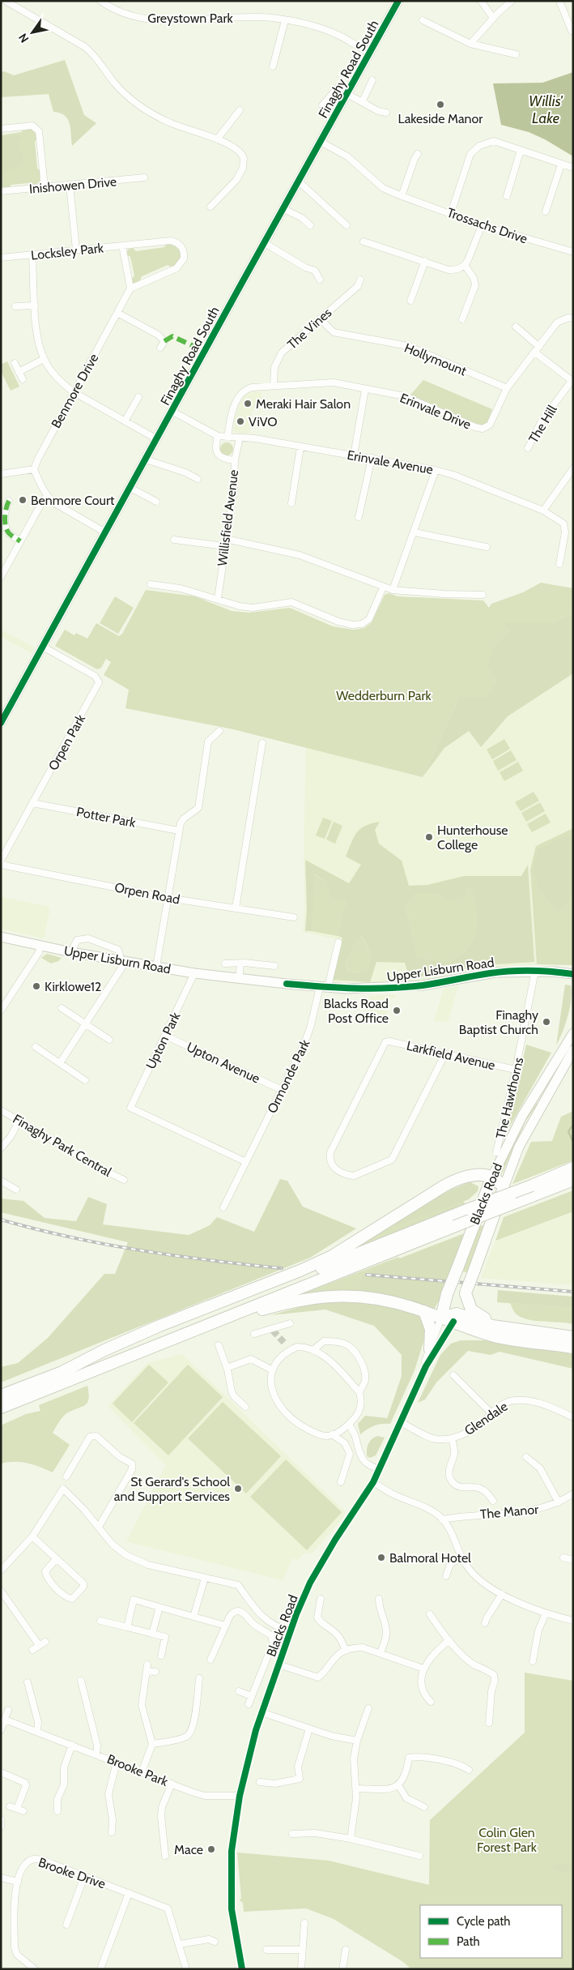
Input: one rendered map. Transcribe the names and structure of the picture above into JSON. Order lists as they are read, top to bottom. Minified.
{"streets":{"highway":["Blacks Road"],"main road":["Upper Lisburn Road"],"street":["Greystown Park","Finaghy Road South","Inishowen Drive","Trossachs Drive","Locksley Park","The Vines","Hollymount","Benmore Drive","Erinvale Drive","The Hill","Erinvale Avenue","Willisfield Avenue","Orpen Park","Potter Park","Orpen Road","Upton Park","Larkfield Avenue","Upton Avenue","Ormonde Park","The Hawthorns","Finaghy Park Central","Glendale","The Manor","Brooke Park","Brooke Drive"]},"crossings":[["Greystown Park","Finaghy Road South"],["Finaghy Road South","Trossachs Drive"],["Finaghy Road South","Erinvale Avenue"],["Finaghy Road South","Orpen Park"],["Locksley Park","Benmore Drive"],["The Vines","Hollymount"],["The Vines","Erinvale Drive"],["Hollymount","Erinvale Drive"],["Erinvale Drive","Erinvale Avenue"],["Erinvale Avenue","Willisfield Avenue"],["Orpen Park","Potter Park"],["Upper Lisburn Road","Upton Park"],["Upper Lisburn Road","Ormonde Park"],["Upper Lisburn Road","The Hawthorns"],["Upton Park","Upton Avenue"],["Upton Park","Ormonde Park"],["Larkfield Avenue","The Hawthorns"],["Upton Avenue","Ormonde Park"],["Blacks Road","Glendale"],["Blacks Road","Brooke Park"]],"water":["Willis' Lake"],"parks":["Wedderburn Park","Colin Glen Forest Park"],"places":["Lakeside Manor","Meraki Hair Salon","ViVO","Benmore Court","Hunterhouse College","Kirklowe12","Blacks Road Post Office","Finaghy Baptist Church","St Gerard's School and Support Services","Balmoral Hotel","Mace"],"legend":["Cycle path","Path"],"north":"bottom left"}
